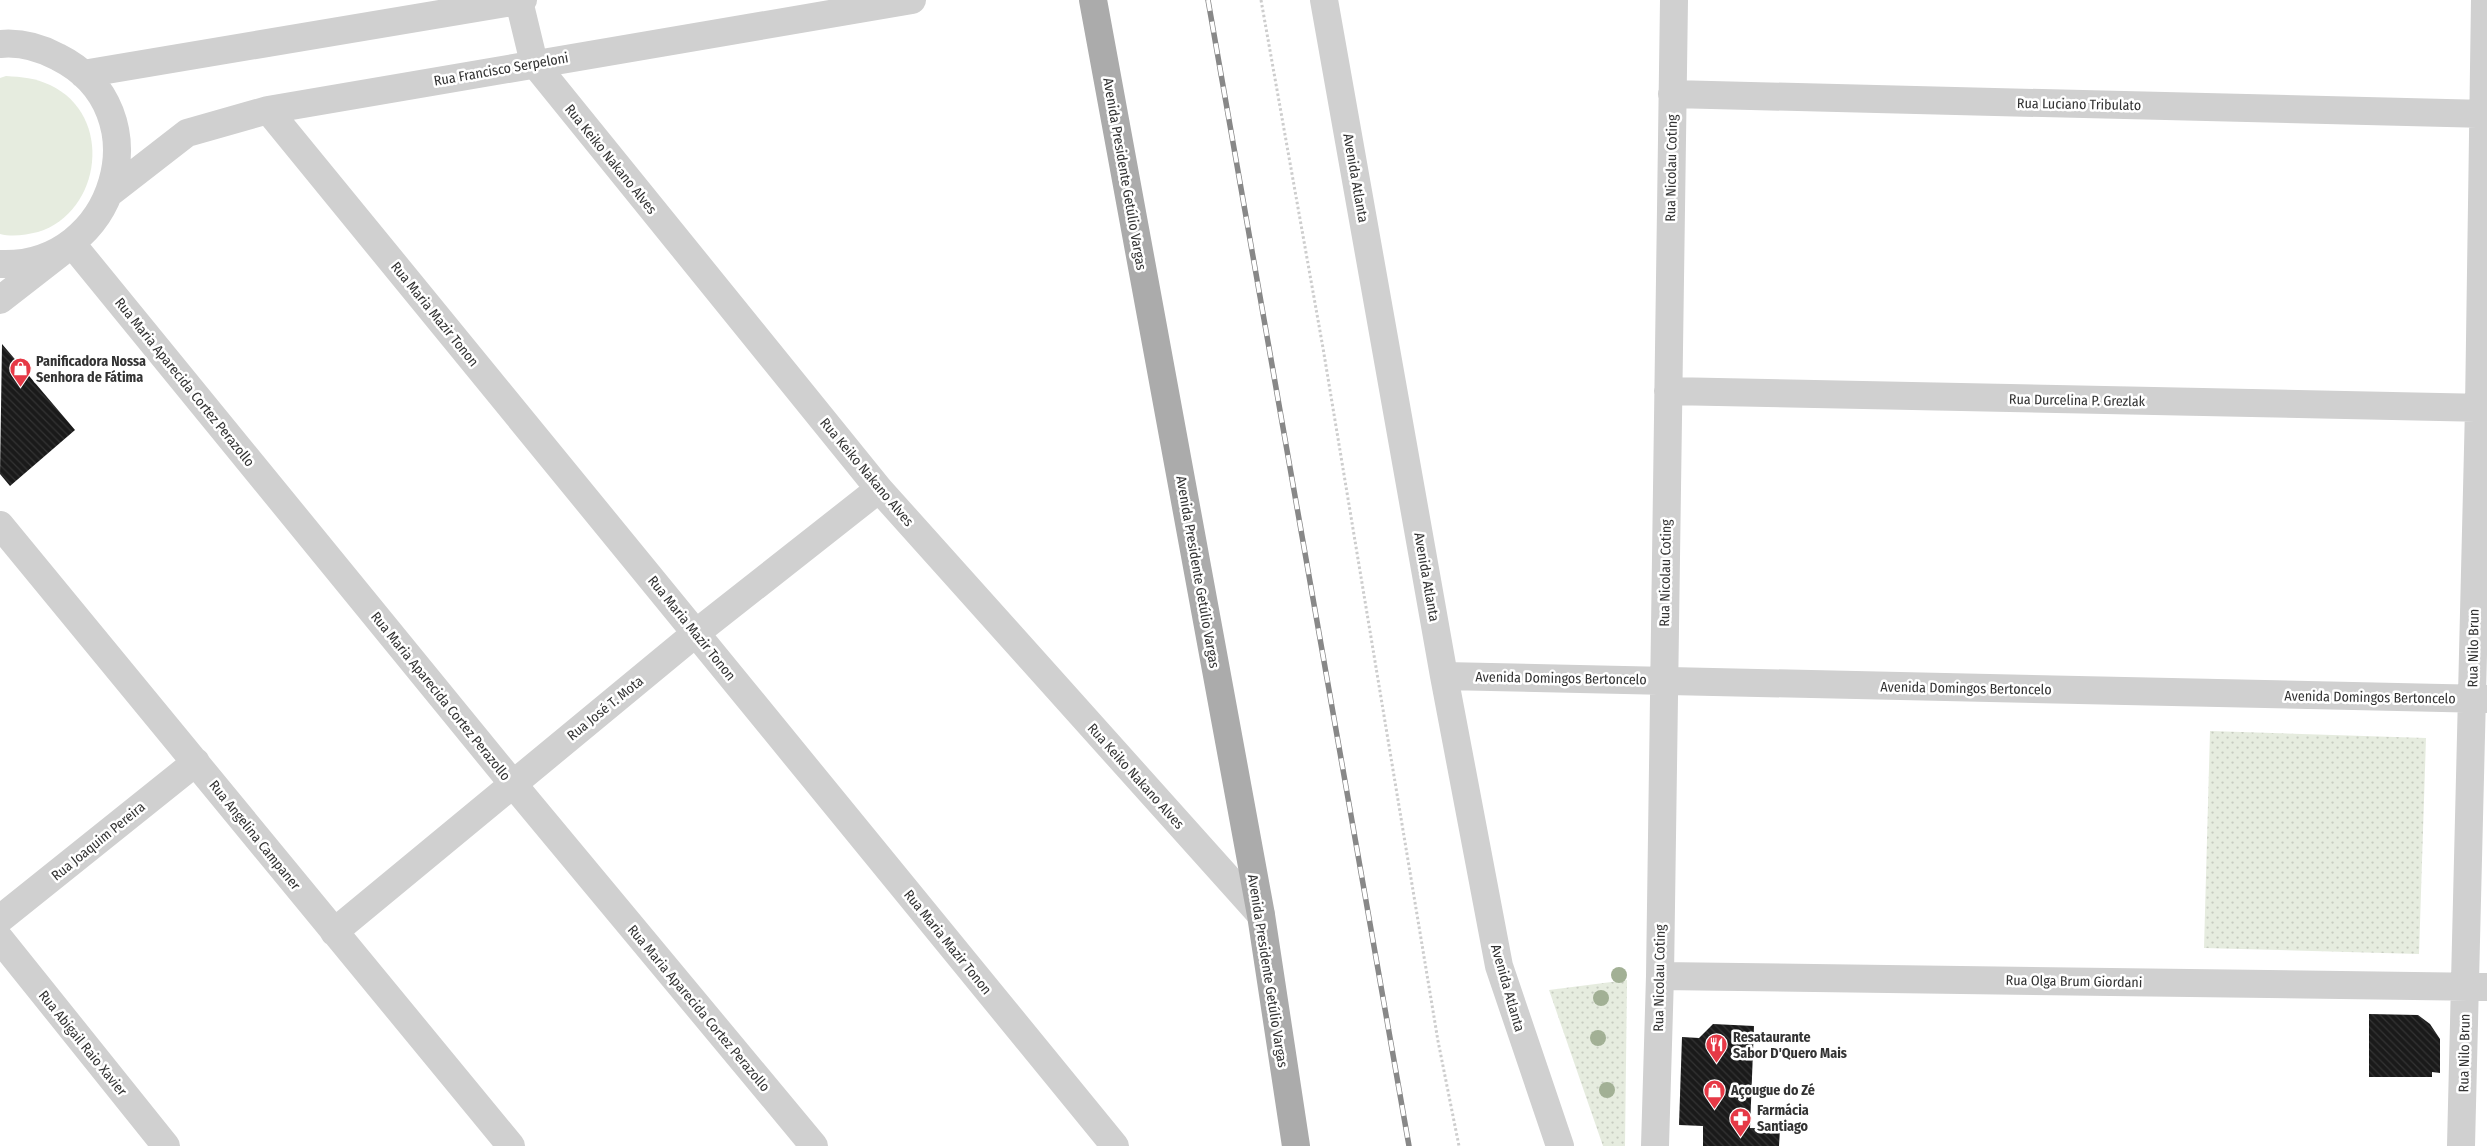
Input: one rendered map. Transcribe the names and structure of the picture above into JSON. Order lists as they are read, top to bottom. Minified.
{"streets":{"main road":["Avenida Presidente Getúlio Vargas"],"street":["Rua Francisco Serpeloni","Rua Luciano Tribulato","Rua Keiko Nakano Alves","Rua Nicolau Coting","Avenida Atlanta","Rua Maria Mazir Tonon","Rua Maria Aparecida Cortez Perazollo","Rua Durcelina P. Grezlak","Rua Nilo Brun","Avenida Domingos Bertoncelo","Rua José T. Mota","Rua Angelina Campaner","Rua Joaquim Pereira","Rua Olga Brum Giordani","Rua Abigail Raio Xavier"]},"crossings":[["Rua Francisco Serpeloni","Rua Keiko Nakano Alves"],["Rua Francisco Serpeloni","Rua Maria Mazir Tonon"],["Rua Luciano Tribulato","Rua Nicolau Coting"],["Rua Luciano Tribulato","Rua Nilo Brun"],["Rua Keiko Nakano Alves","Avenida Presidente Getúlio Vargas"],["Rua Keiko Nakano Alves","Rua José T. Mota"],["Rua Nicolau Coting","Rua Durcelina P. Grezlak"],["Rua Nicolau Coting","Avenida Domingos Bertoncelo"],["Rua Nicolau Coting","Rua Olga Brum Giordani"],["Avenida Atlanta","Avenida Domingos Bertoncelo"],["Rua Maria Mazir Tonon","Rua José T. Mota"],["Rua Maria Aparecida Cortez Perazollo","Rua José T. Mota"],["Rua Durcelina P. Grezlak","Rua Nilo Brun"],["Rua Nilo Brun","Avenida Domingos Bertoncelo"],["Rua Nilo Brun","Rua Olga Brum Giordani"],["Rua José T. Mota","Rua Angelina Campaner"],["Rua Angelina Campaner","Rua Joaquim Pereira"]],"places":{"shop":["Panificadora Nossa Senhora de Fátima","Açougue do Zé"],"restaurant":["Resataurante Sabor D'Quero Mais"],"pharmacy":["Farmácia Santiago"]}}
